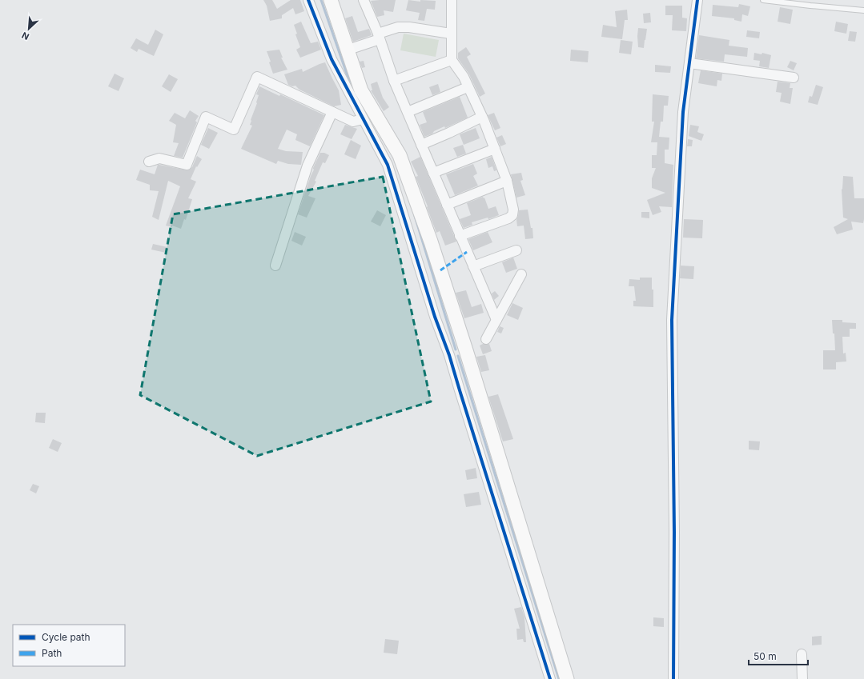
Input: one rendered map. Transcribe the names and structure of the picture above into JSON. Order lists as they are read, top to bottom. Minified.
{"legend":["Cycle path","Path"],"scale_bar":"50 m","north":"bottom left"}
